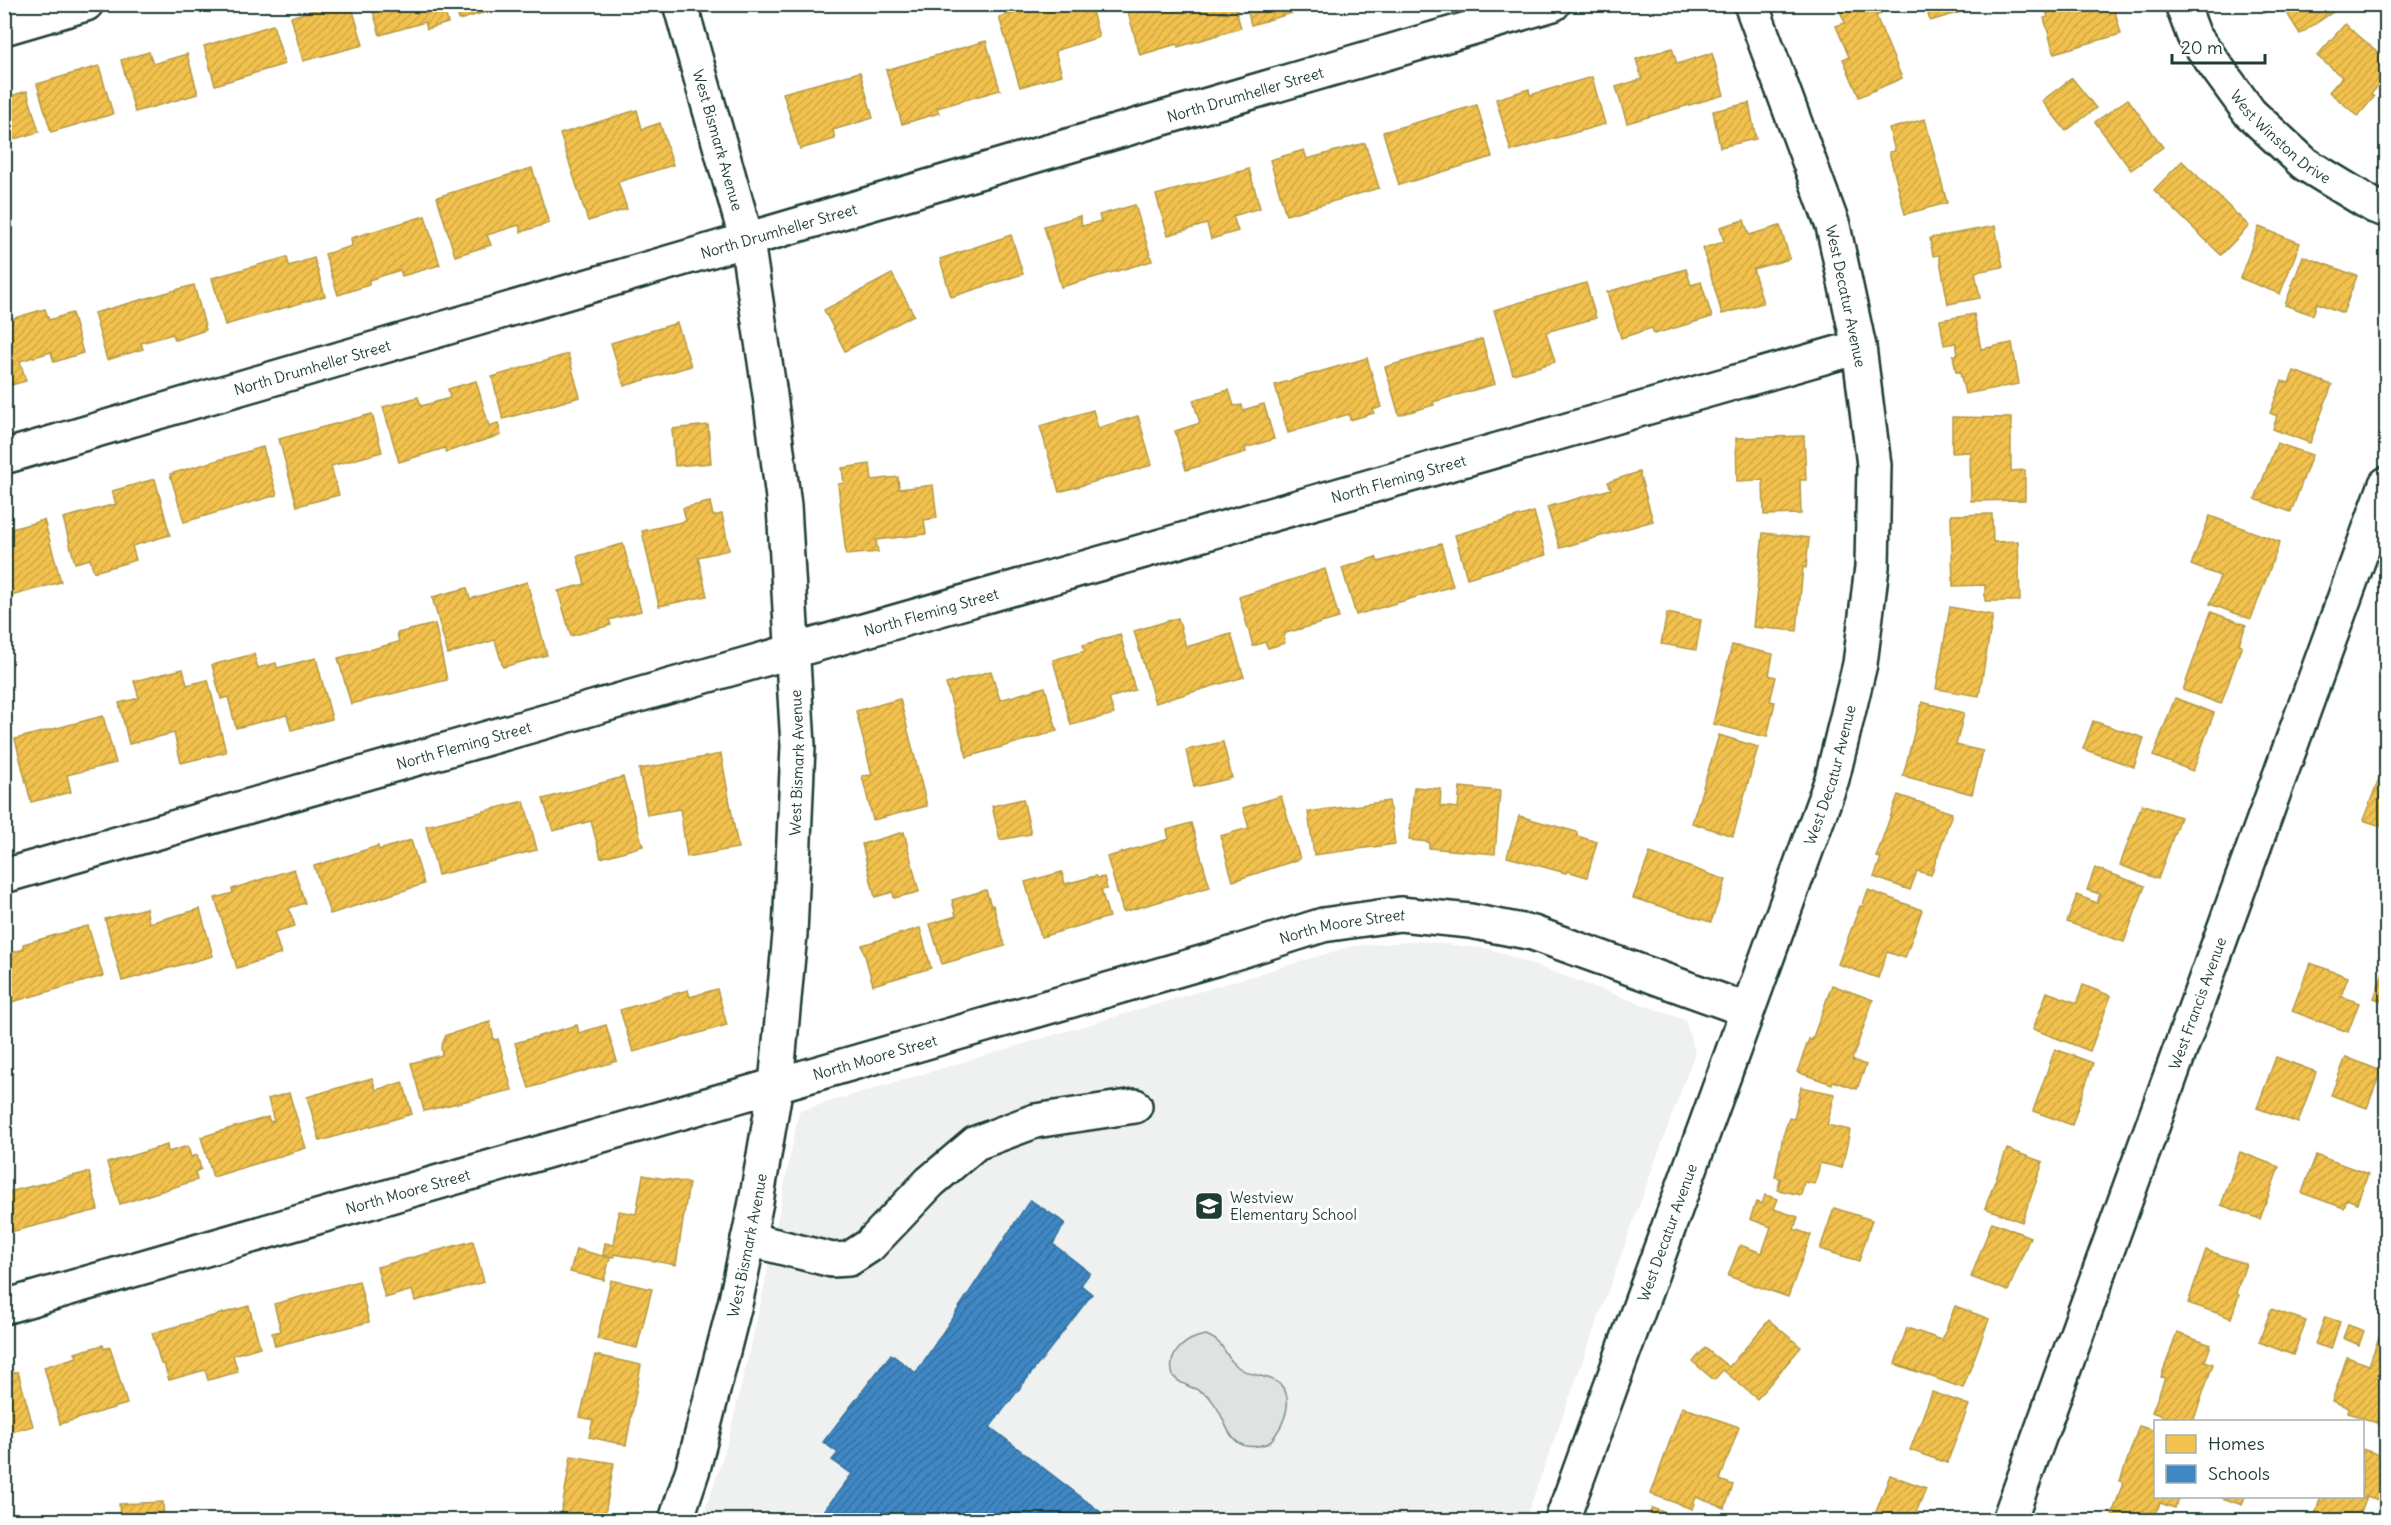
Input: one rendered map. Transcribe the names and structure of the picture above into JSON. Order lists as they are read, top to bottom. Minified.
{"streets":{"street":["North Drumheller Street","West Winston Drive","West Bismark Avenue","West Decatur Avenue","North Fleming Street","North Moore Street","West Francis Avenue"]},"crossings":[["North Drumheller Street","West Bismark Avenue"],["West Bismark Avenue","North Fleming Street"],["West Bismark Avenue","North Moore Street"],["West Decatur Avenue","North Fleming Street"],["West Decatur Avenue","North Moore Street"]],"places":{"school or university":["Westview Elementary School"]},"legend":["Homes","Schools"],"scale_bar":"20 m"}
